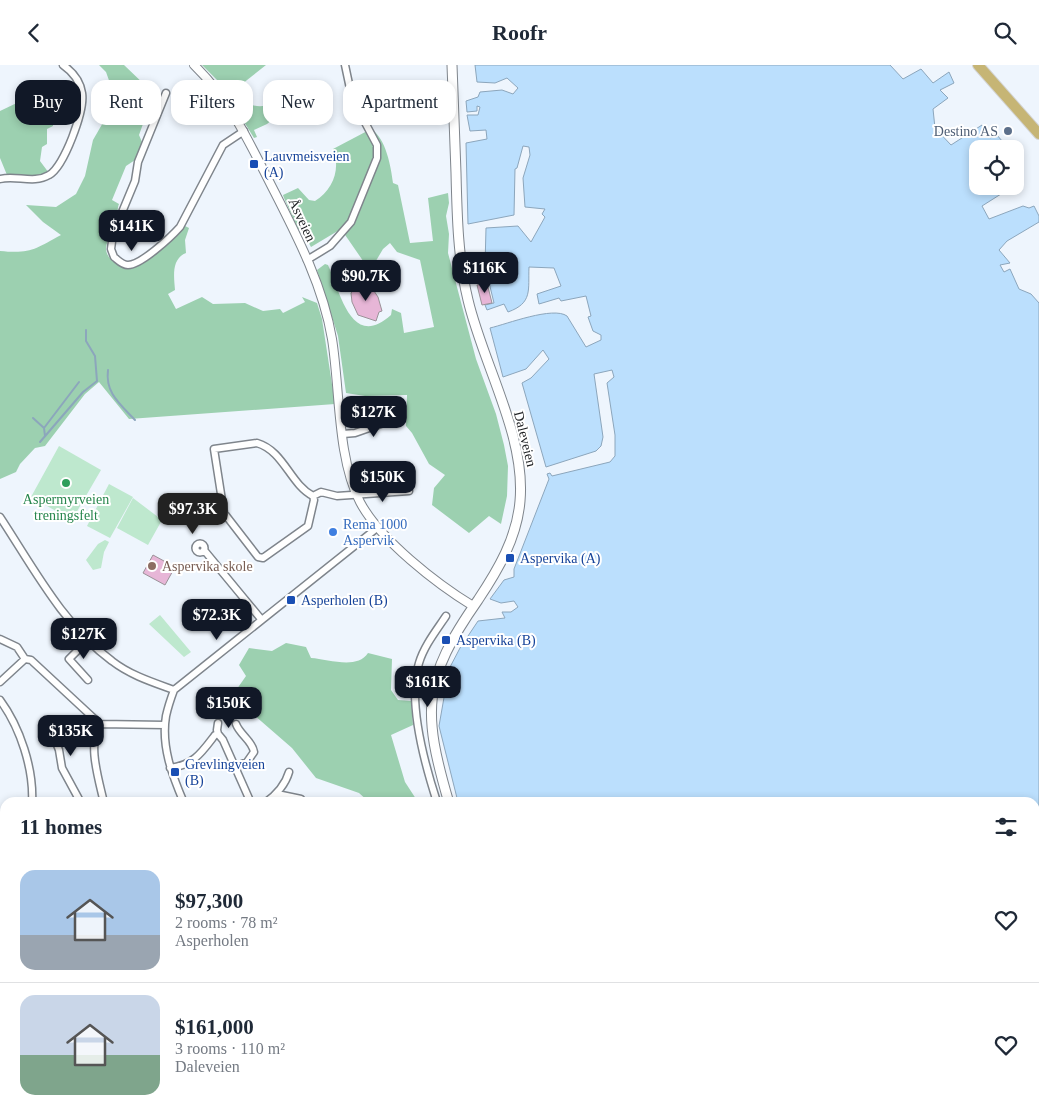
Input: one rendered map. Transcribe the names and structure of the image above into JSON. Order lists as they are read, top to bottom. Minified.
{"streets":{"main road":["Daleveien"],"street":["Åsveien"]},"crossings":[["Åsveien","Daleveien"]],"places":{"other":["Destino AS","Aspermyrveien treningsfelt","Rema 1000 Aspervik","Aspervika skole"],"transit":["Lauvmeisveien (A)","Aspervika (A)","Asperholen (B)","Aspervika (B)","Grevlingveien (B)"]},"page":{"header":"Roofr","chip":["Buy","Rent","Filters","New","Apartment"],"price":["$141K","$116K","$90.7K","$127K","$150K","$97.3K","$72.3K","$127K","$161K","$150K","$135K"],"heading":"11 homes","list":[{"name":"$97,300","note":"2 rooms · 78 m² · Asperholen"},{"name":"$161,000","note":"3 rooms · 110 m² · Daleveien"}]}}
